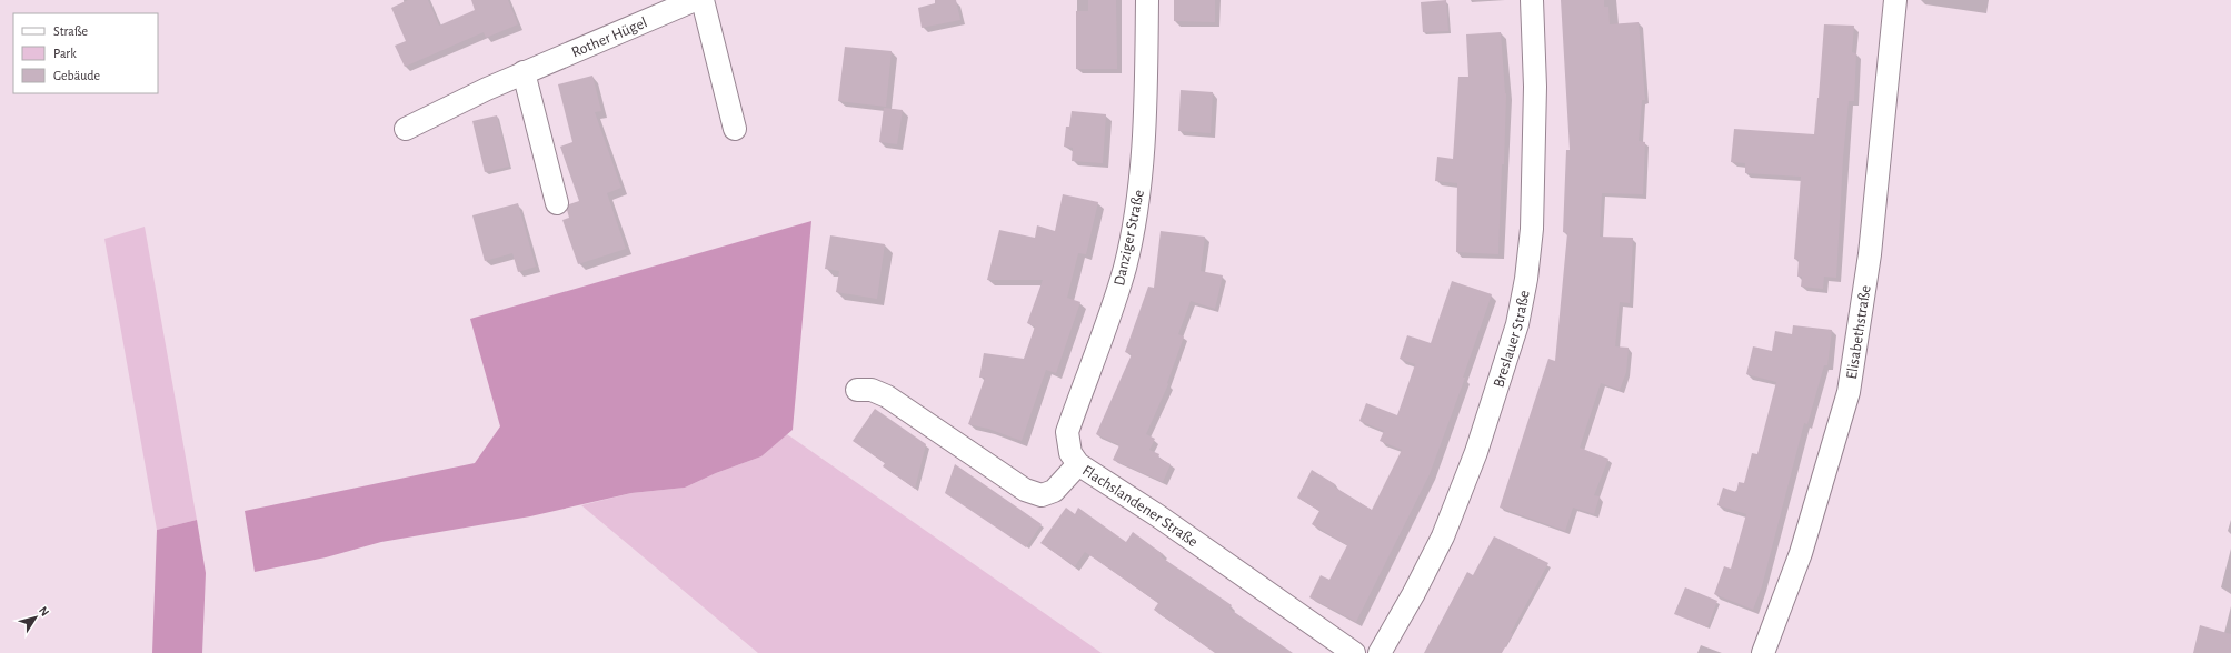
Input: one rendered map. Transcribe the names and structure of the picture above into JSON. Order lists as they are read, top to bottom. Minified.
{"streets":{"street":["Rother Hügel","Danziger Straße","Elisabethstraße","Breslauer Straße","Flachslandener Straße"]},"crossings":[["Danziger Straße","Flachslandener Straße"]],"legend":["Straße","Park","Gebäude"],"north":"top right"}
